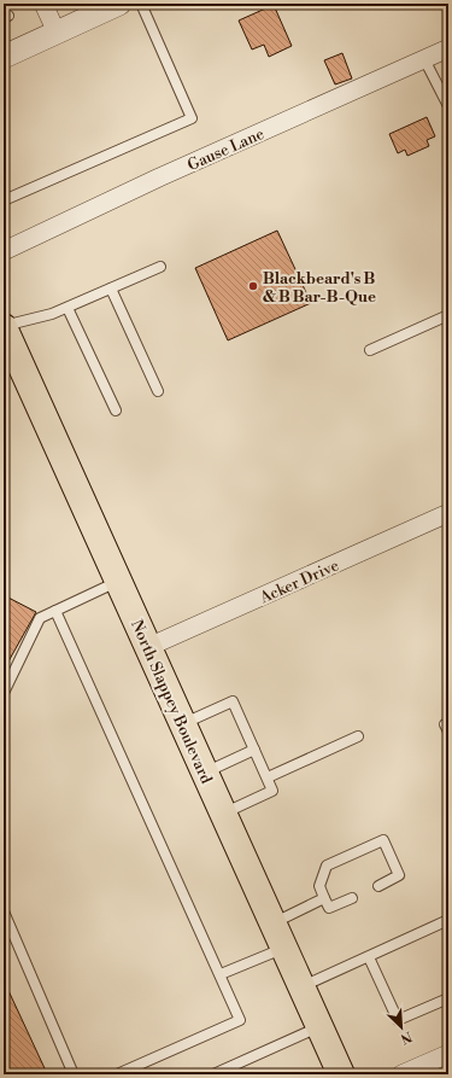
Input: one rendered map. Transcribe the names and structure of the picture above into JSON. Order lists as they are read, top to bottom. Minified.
{"streets":{"main road":["North Slappey Boulevard"],"street":["Gause Lane","Acker Drive"]},"crossings":[["Acker Drive","North Slappey Boulevard"]],"places":["Blackbeard's B & B Bar-B-Que"],"north":"bottom right"}
